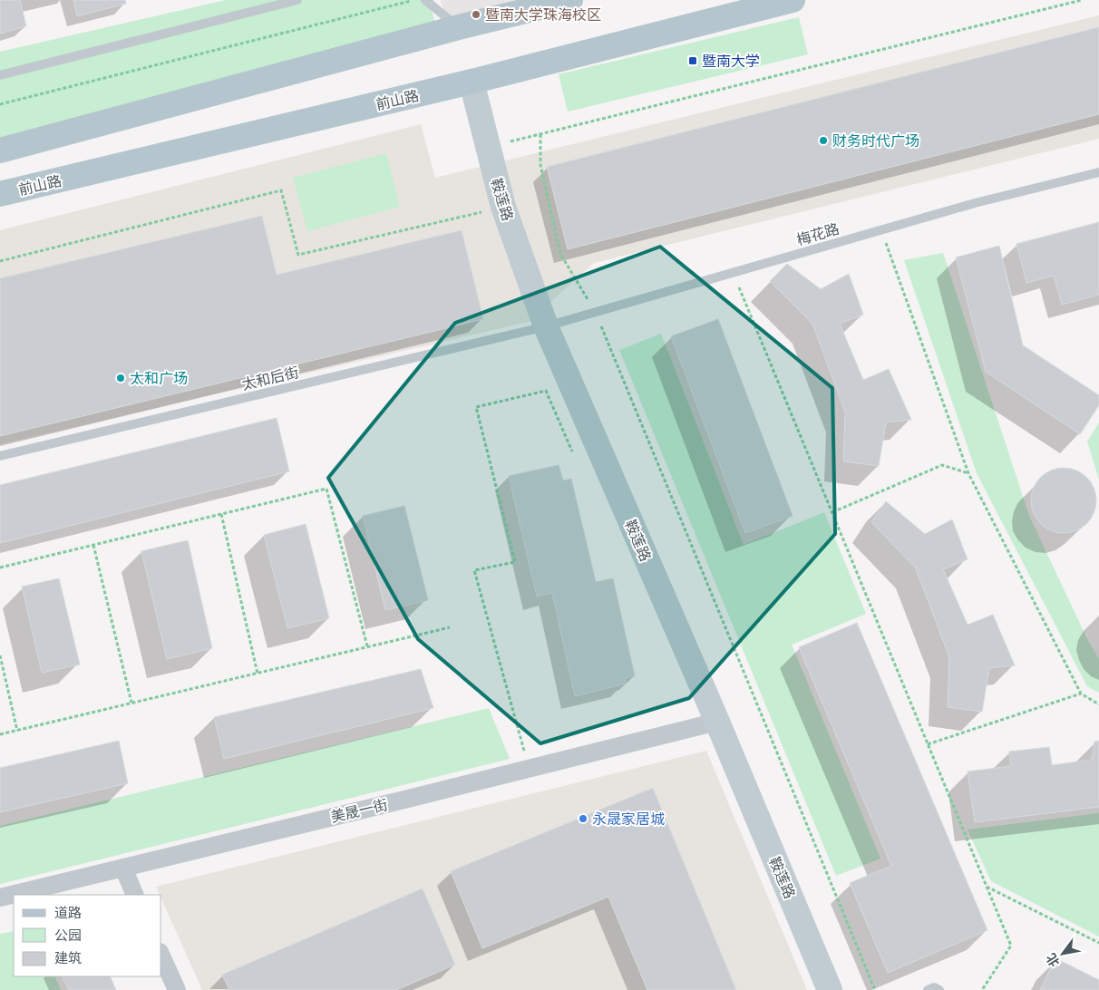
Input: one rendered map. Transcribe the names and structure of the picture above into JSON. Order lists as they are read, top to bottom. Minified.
{"streets":{"main road":["前山路"],"street":["鞍莲路","美晟一街"],"lane":["梅花路","太和后街"]},"crossings":[["前山路","鞍莲路"],["鞍莲路","梅花路"],["鞍莲路","太和后街"],["鞍莲路","美晟一街"],["梅花路","太和后街"]],"places":{"other":["暨南大学珠海校区","财务时代广场","太和广场","永晟家居城"],"transit":["暨南大学"]},"legend":["道路","公园","建筑"],"north":"bottom left"}
